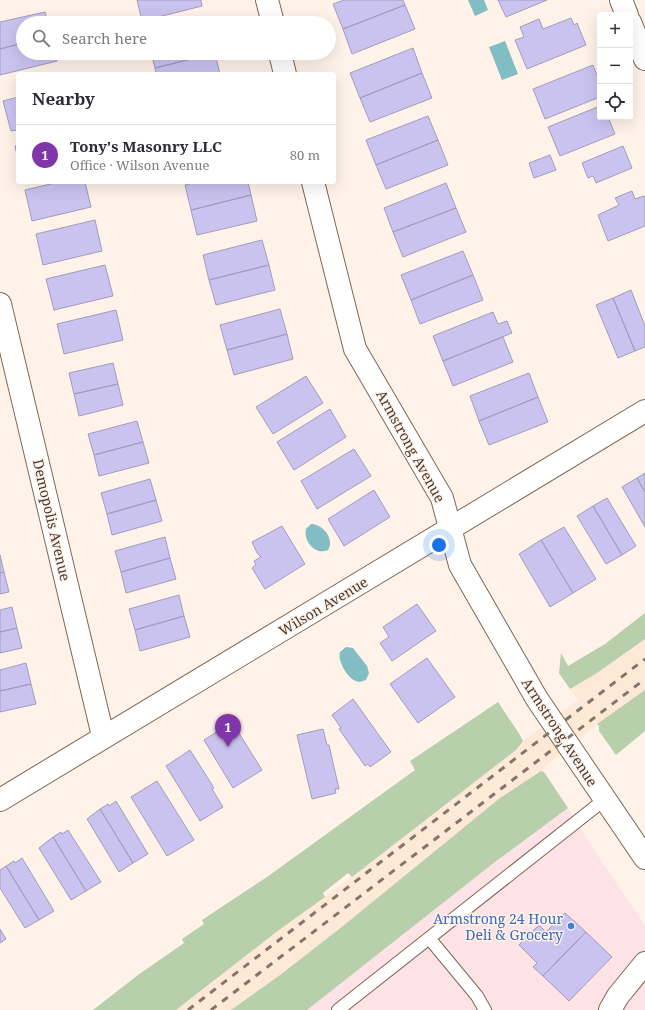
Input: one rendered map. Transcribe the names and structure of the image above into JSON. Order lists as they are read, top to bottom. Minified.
{"streets":{"street":["Armstrong Avenue","Demopolis Avenue","Wilson Avenue"]},"crossings":[["Armstrong Avenue","Wilson Avenue"],["Demopolis Avenue","Wilson Avenue"]],"places":["Armstrong 24 Hour Deli & Grocery"],"page":{"map_buttons":["+","−"],"search":"Search here","heading":"Nearby","list":[{"mark":"1","name":"Tony's Masonry LLC","note":"Office · Wilson Avenue","value":"80 m"}],"pins":"1"}}
